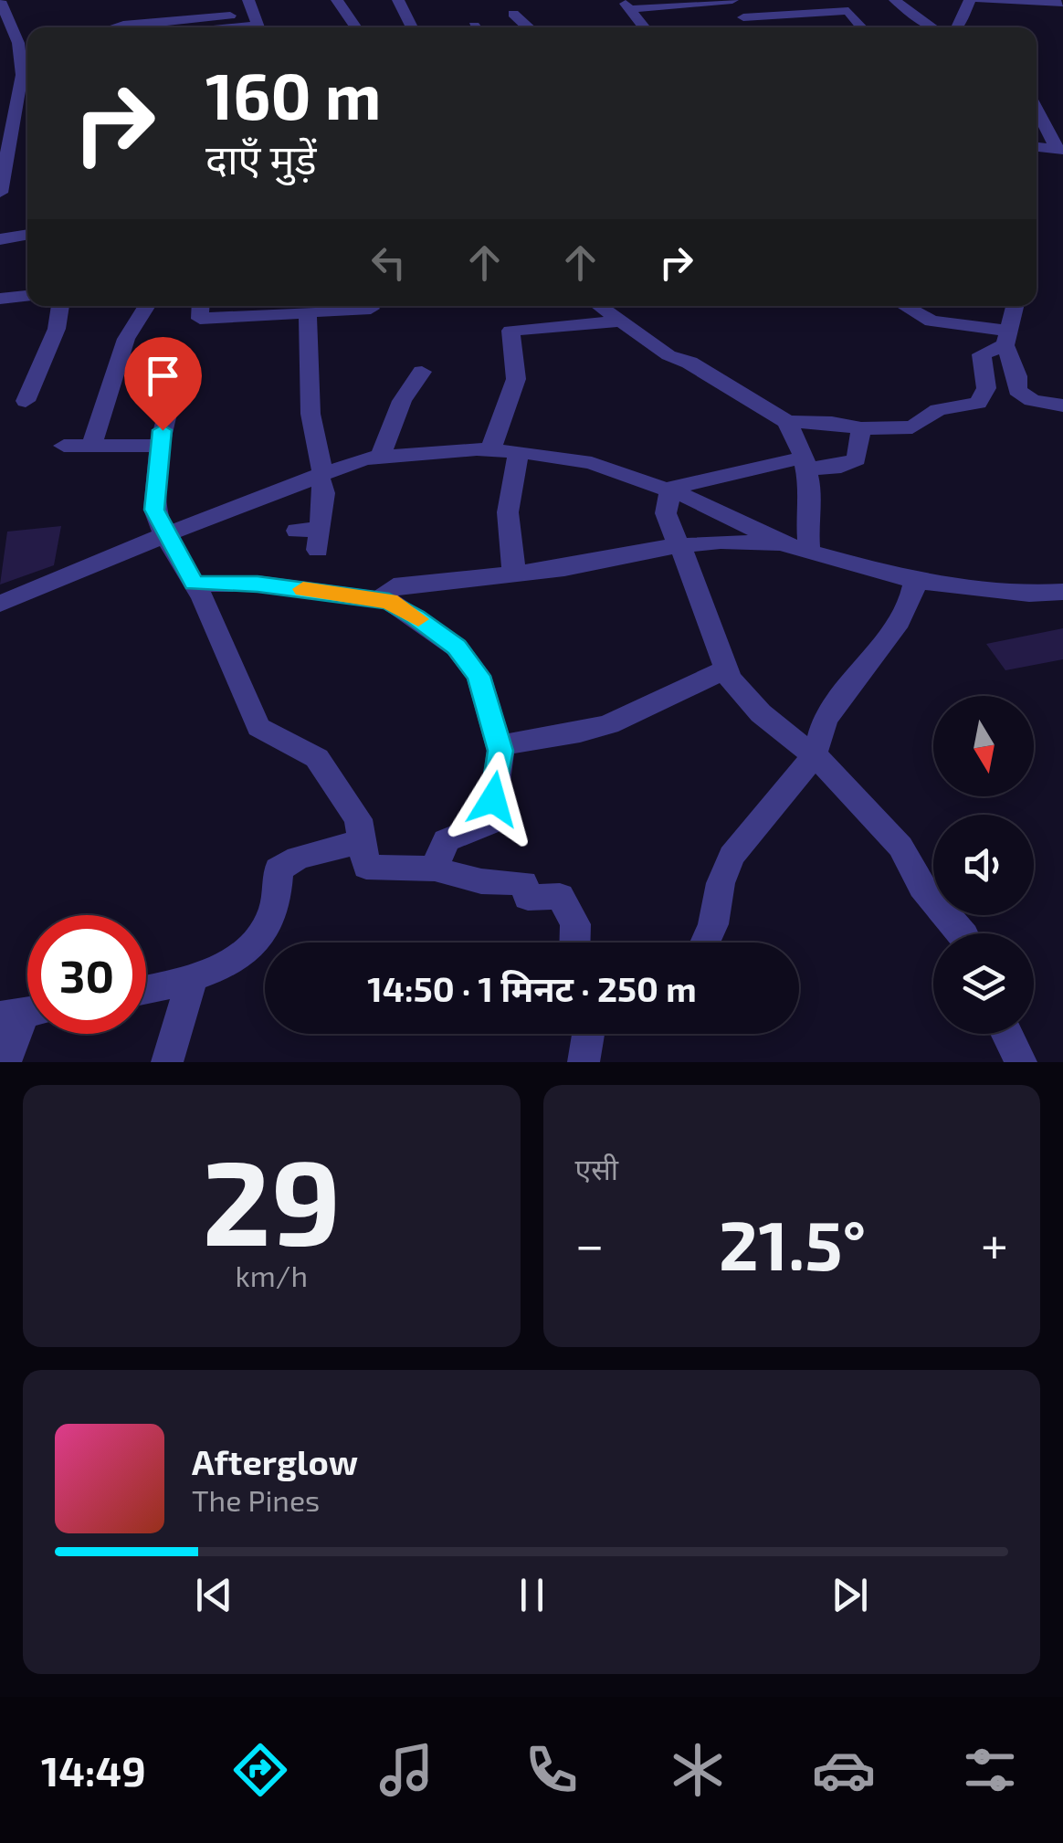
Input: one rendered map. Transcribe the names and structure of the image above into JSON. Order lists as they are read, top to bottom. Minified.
{"north":"bottom","page":{"turn":["160 m","दाएँ मुड़ें"],"limit":"30","trip":"14:50 · 1 मिनट · 250 m","tile":[["29","km/h"],"एसी"],"heat":["−","21.5°","+"],"song":["Afterglow","The Pines"],"tabs":"14:49"}}
